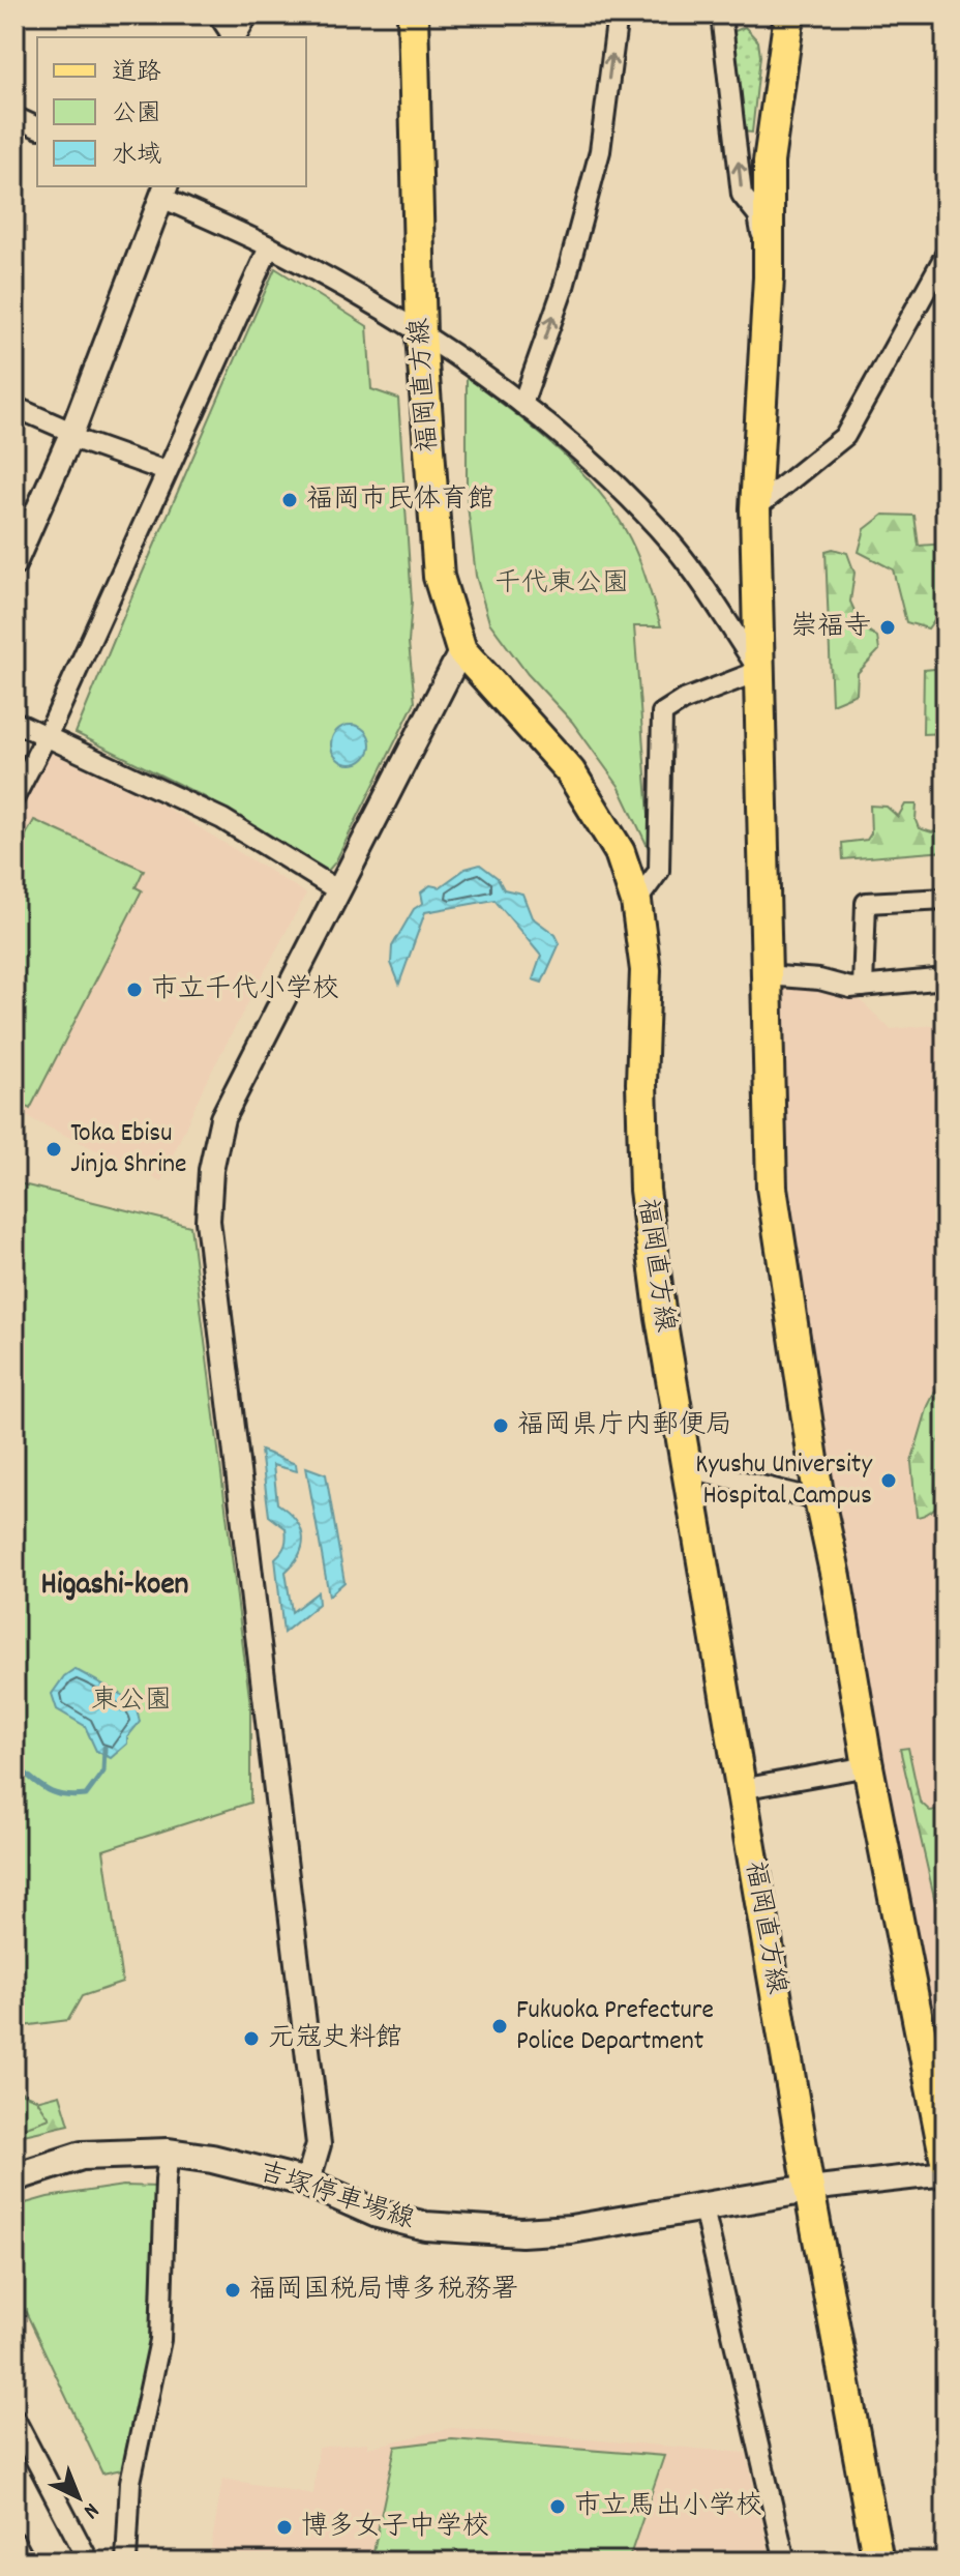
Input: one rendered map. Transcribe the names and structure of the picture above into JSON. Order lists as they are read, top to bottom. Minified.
{"streets":{"main road":["福岡直方線","吉塚停車場線"]},"crossings":[["福岡直方線","吉塚停車場線"]],"districts":["Higashi-koen"],"parks":["千代東公園","東公園"],"places":["福岡市民体育館","崇福寺","市立千代小学校","Toka Ebisu Jinja Shrine","福岡県庁内郵便局","Kyushu University Hospital Campus","Fukuoka Prefecture Police Department","元寇史料館","福岡国税局博多税務署","市立馬出小学校","博多女子中学校"],"legend":["道路","公園","水域"],"north":"bottom right"}
